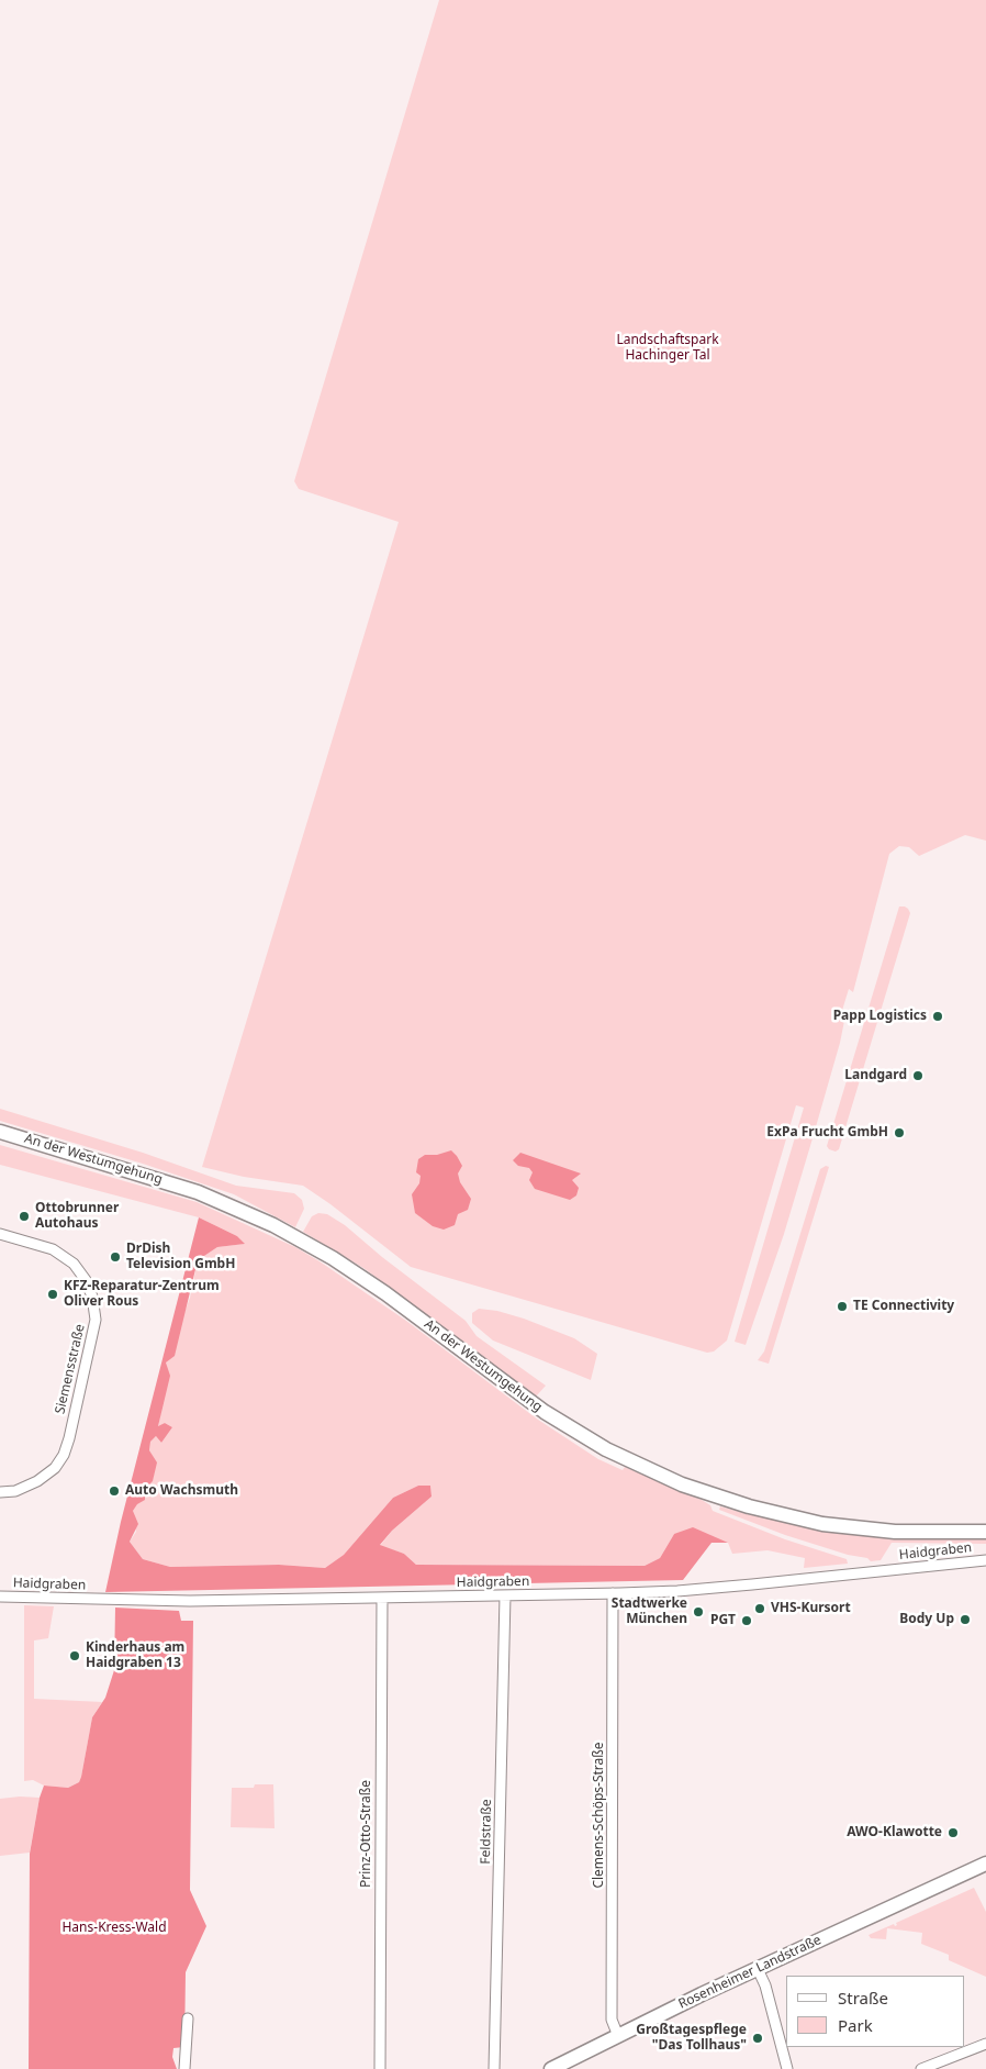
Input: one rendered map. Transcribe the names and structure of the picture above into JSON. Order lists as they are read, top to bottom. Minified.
{"streets":{"main road":["An der Westumgehung","Rosenheimer Landstraße"],"street":["Siemensstraße","Haidgraben","Clemens-Schöps-Straße","Feldstraße","Prinz-Otto-Straße"]},"crossings":[["Haidgraben","Clemens-Schöps-Straße"],["Haidgraben","Feldstraße"],["Haidgraben","Prinz-Otto-Straße"],["Clemens-Schöps-Straße","Rosenheimer Landstraße"]],"parks":["Landschaftspark Hachinger Tal","Hans-Kress-Wald"],"places":["Papp Logistics","Landgard","ExPa Frucht GmbH","Ottobrunner Autohaus","DrDish Television GmbH","KFZ-Reparatur-Zentrum Oliver Rous","TE Connectivity","Auto Wachsmuth","VHS-Kursort","Stadtwerke München","Body Up","PGT","Kinderhaus am Haidgraben 13","AWO-Klawotte","Großtagespflege \"Das Tollhaus\""],"legend":["Straße","Park"]}
